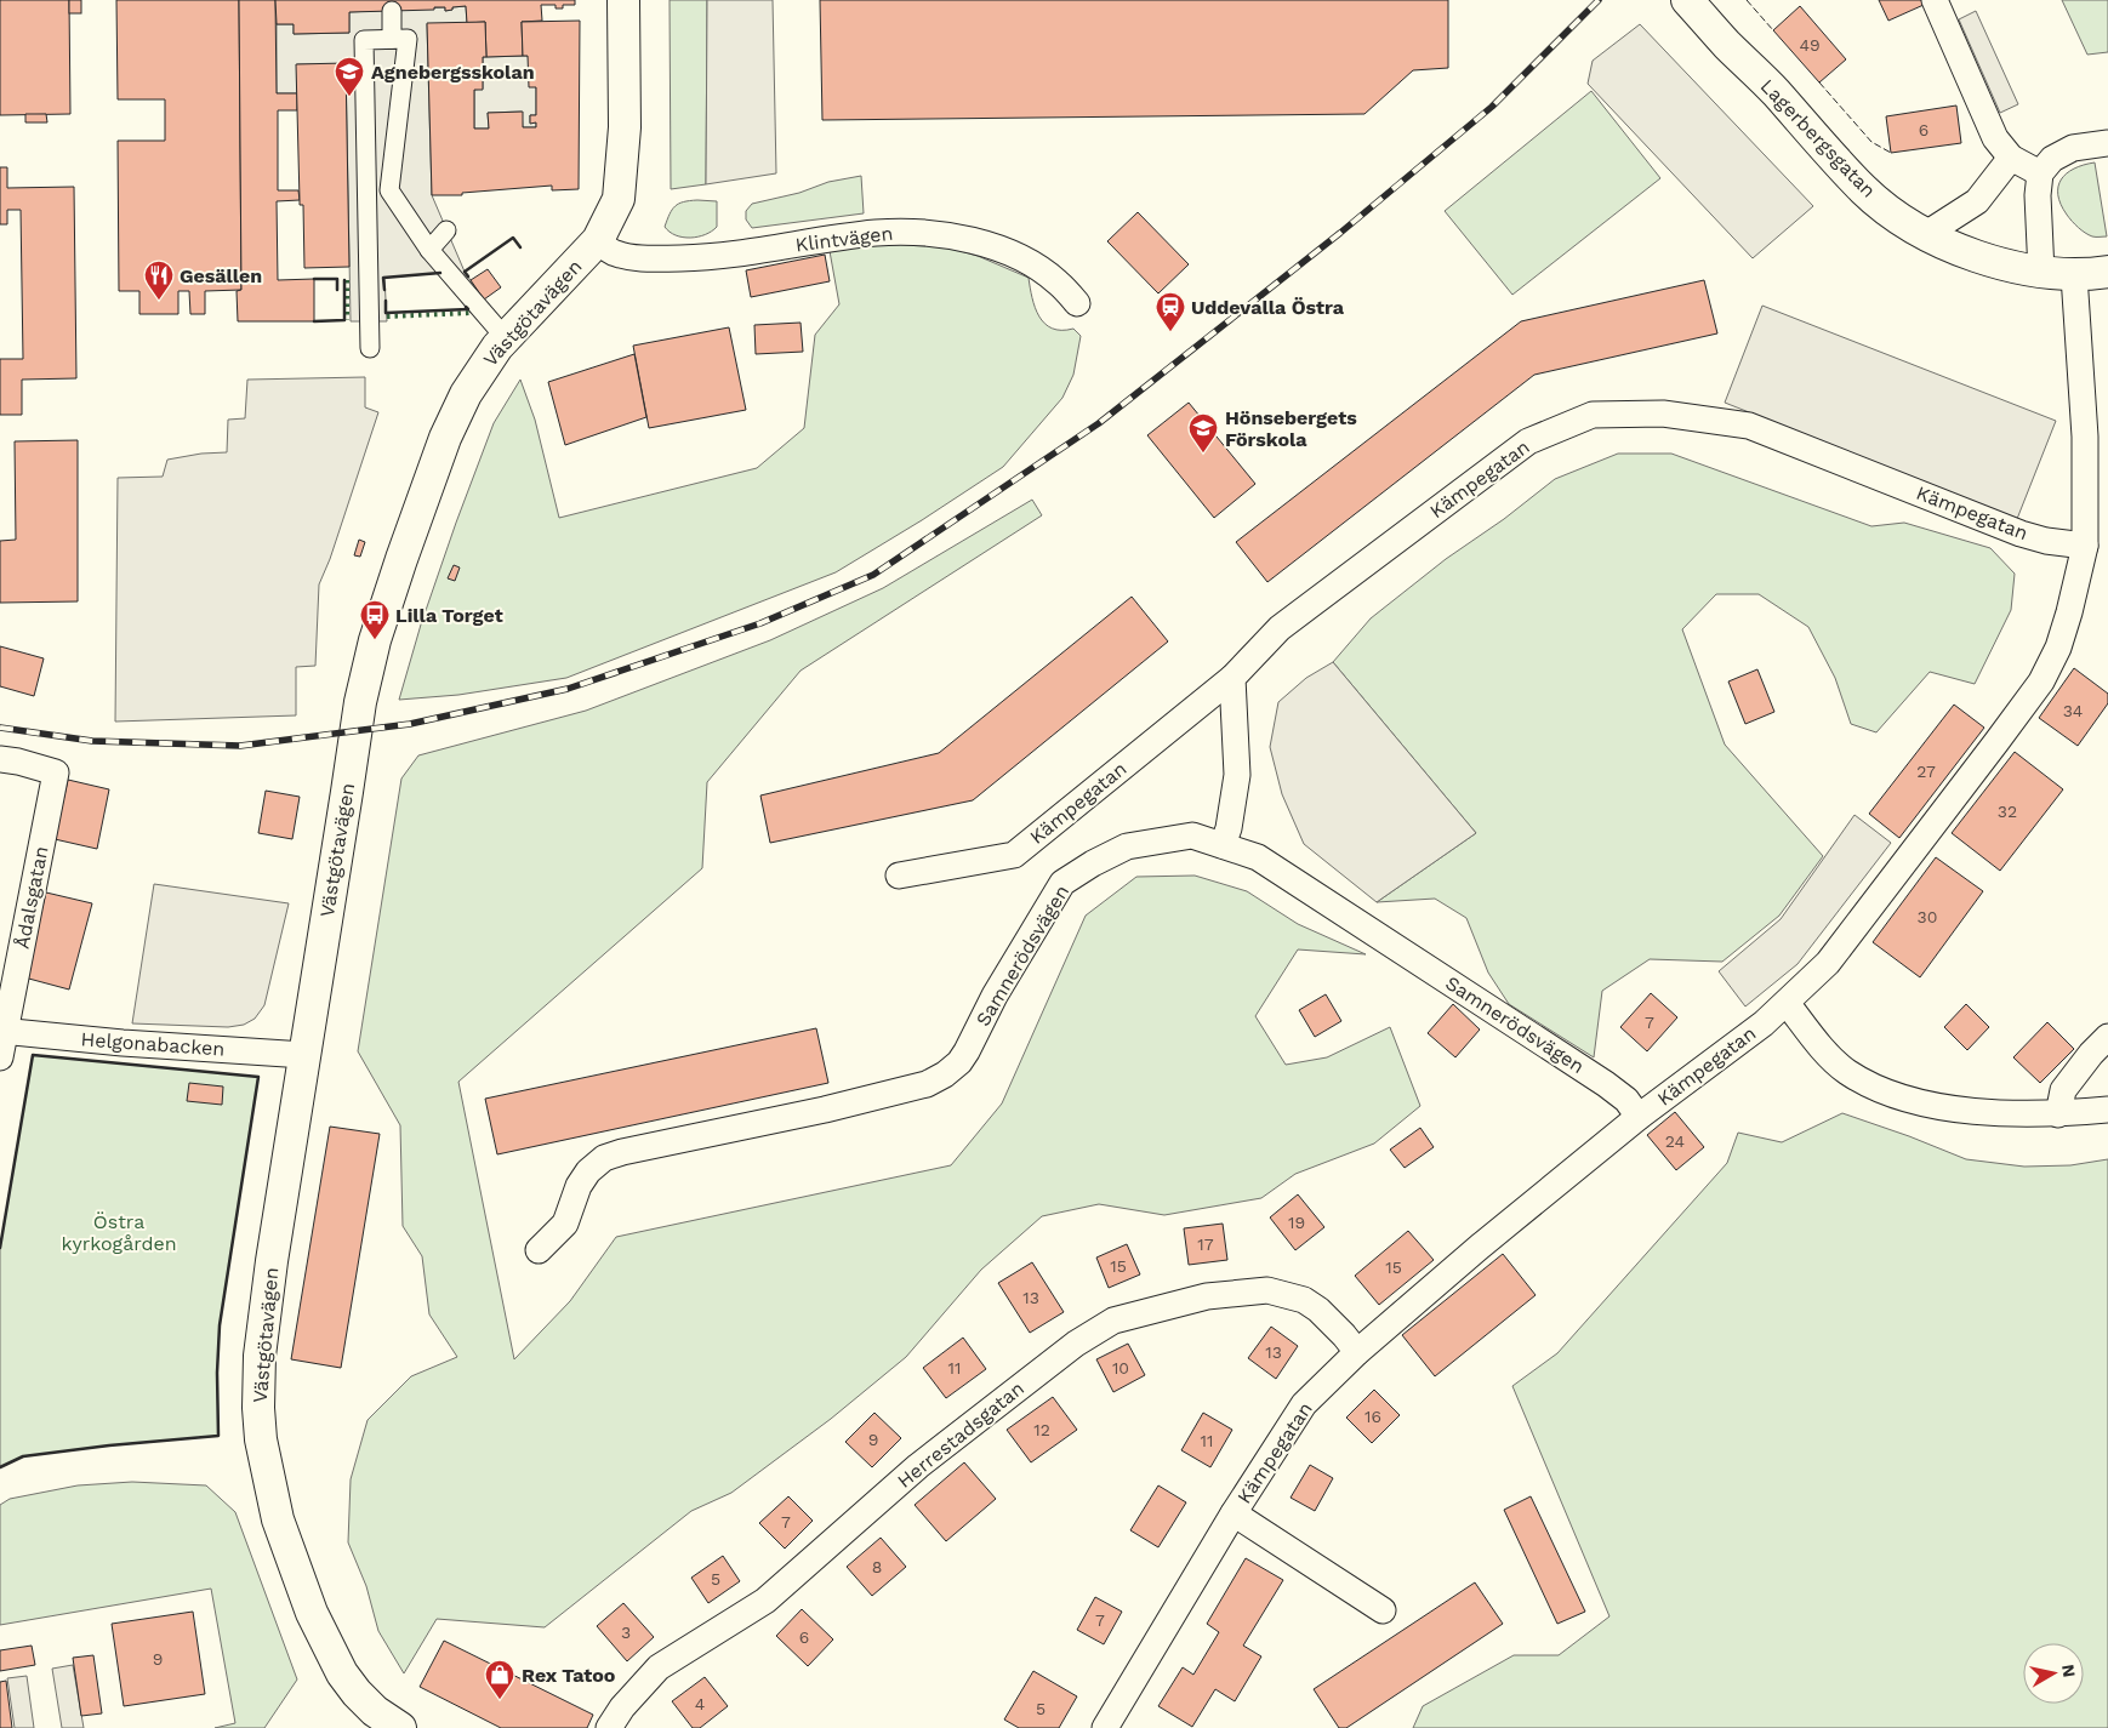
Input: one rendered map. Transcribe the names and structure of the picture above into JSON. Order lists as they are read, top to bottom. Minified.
{"streets":{"street":["Lagerbergsgatan","Klintvägen","Västgötavägen","Kämpegatan","Ådalsgatan","Samnerödsvägen","Helgonabacken","Herrestadsgatan"]},"crossings":[["Lagerbergsgatan","Kämpegatan"],["Klintvägen","Västgötavägen"],["Västgötavägen","Helgonabacken"],["Kämpegatan","Samnerödsvägen"],["Kämpegatan","Herrestadsgatan"],["Ådalsgatan","Helgonabacken"]],"parks":["Östra kyrkogården"],"places":{"school or university":["Agnebergsskolan","Hönsebergets Förskola"],"restaurant":["Gesällen"],"station":["Uddevalla Östra"],"bus stop":["Lilla Torget"],"shop":["Rex Tatoo"]},"house_numbers":["49","6","34","27","32","30","7","24","19","17","15","15","13","13","11","10","16","12","9","11","7","8","5","7","3","6","9","4","5"],"north":"right"}
